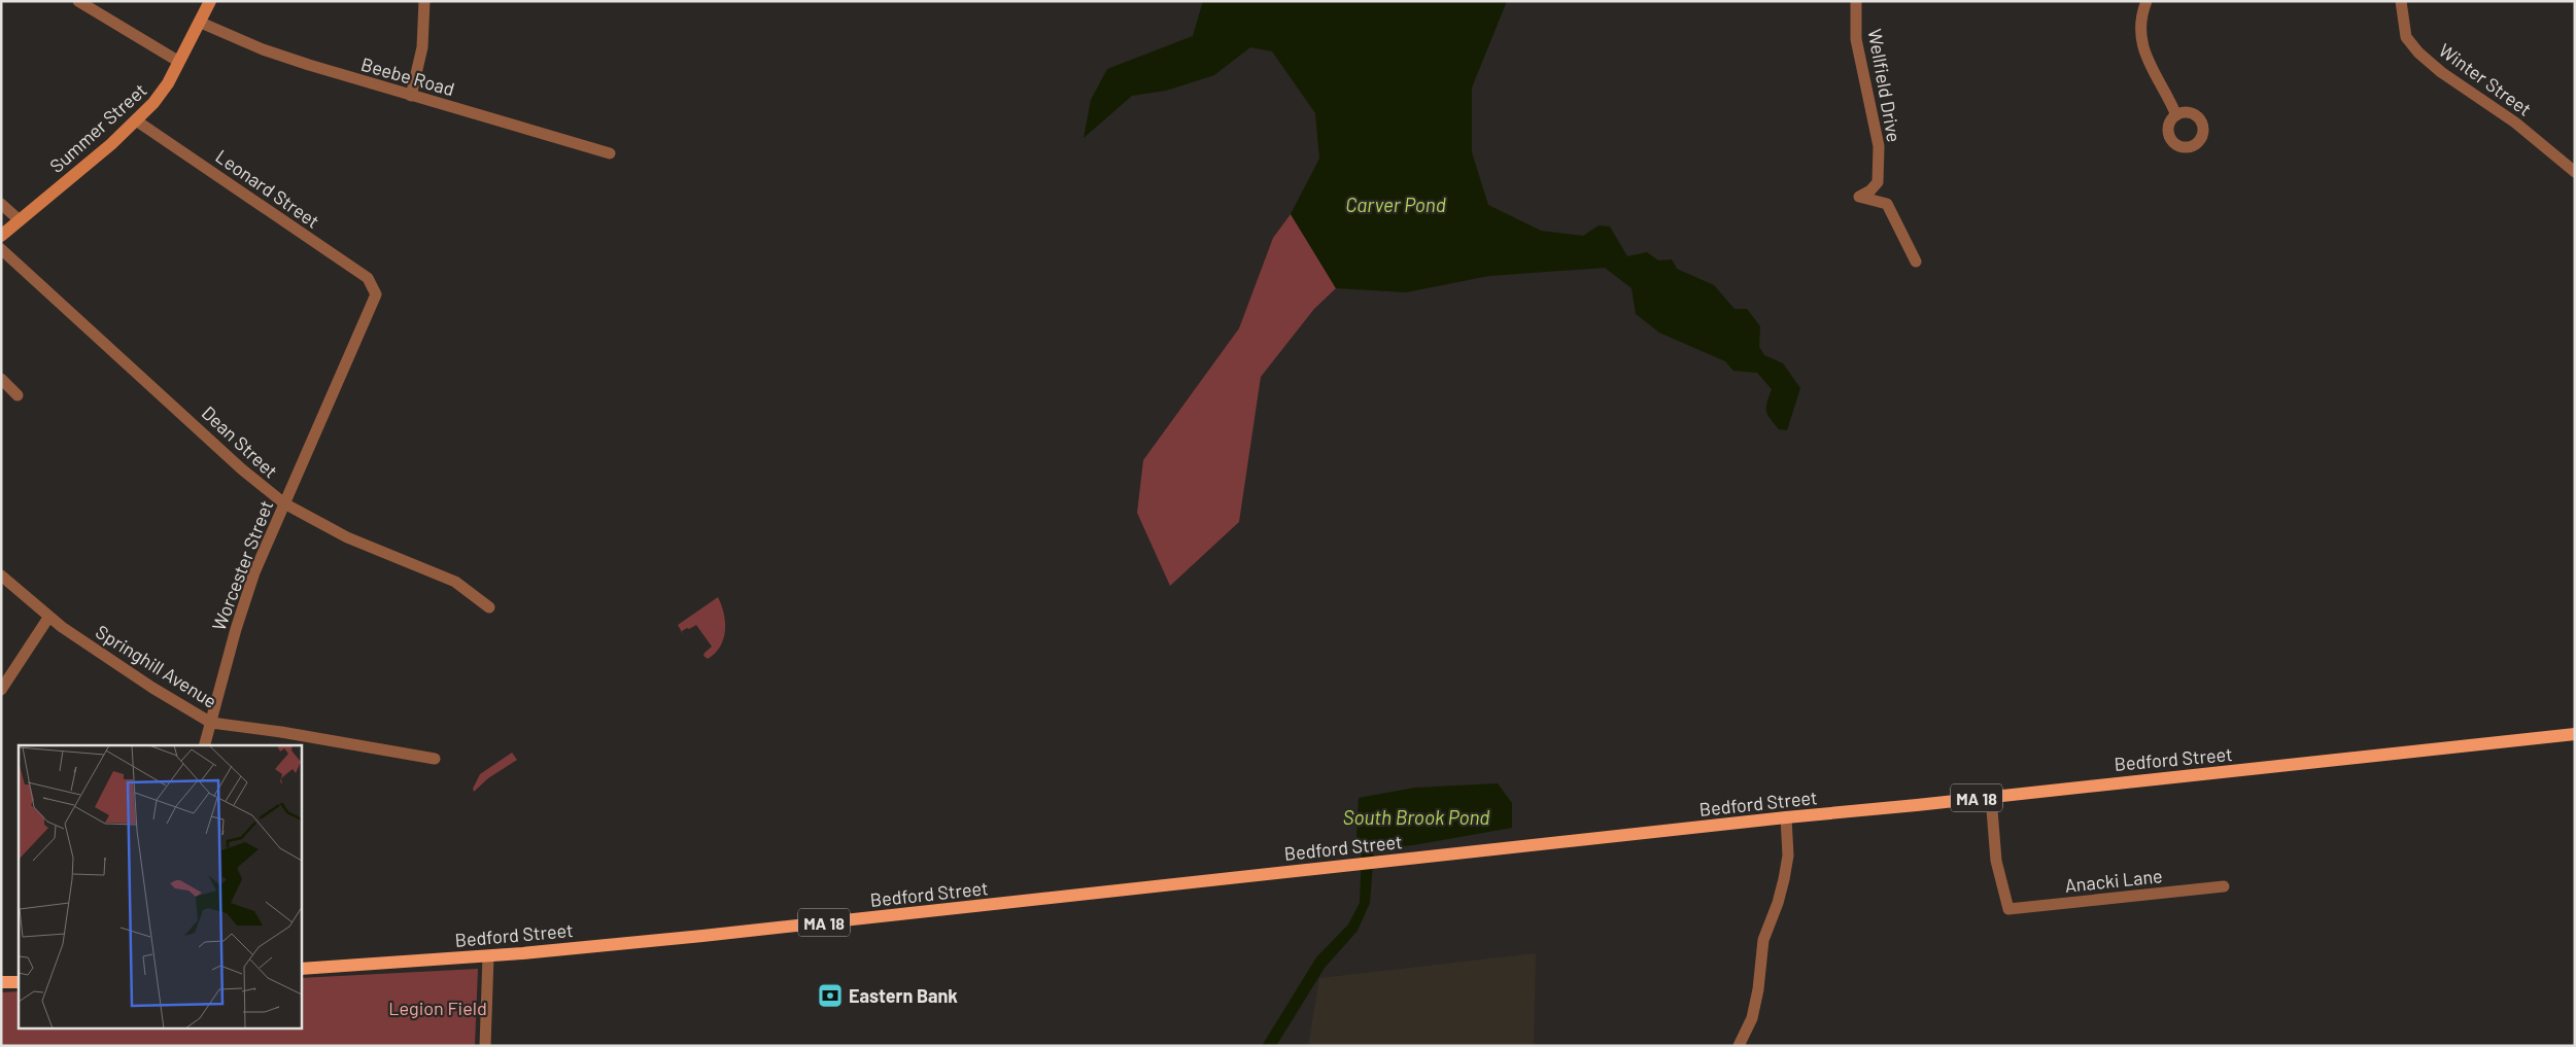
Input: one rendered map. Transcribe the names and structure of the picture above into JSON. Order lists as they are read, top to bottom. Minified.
{"streets":{"main road":["Summer Street","Bedford Street","MA 18"],"street":["Beebe Road","Winter Street","Wellfield Drive","Leonard Street","Dean Street","Worcester Street","Springhill Avenue","Anacki Lane"]},"crossings":[["Beebe Road","Summer Street"],["Summer Street","Leonard Street"],["Leonard Street","Worcester Street"],["Dean Street","Worcester Street"],["Worcester Street","Springhill Avenue"],["Bedford Street","Anacki Lane"]],"water":["Carver Pond","South Brook Pond"],"parks":["Legion Field"],"places":{"bank":["Eastern Bank"]}}
